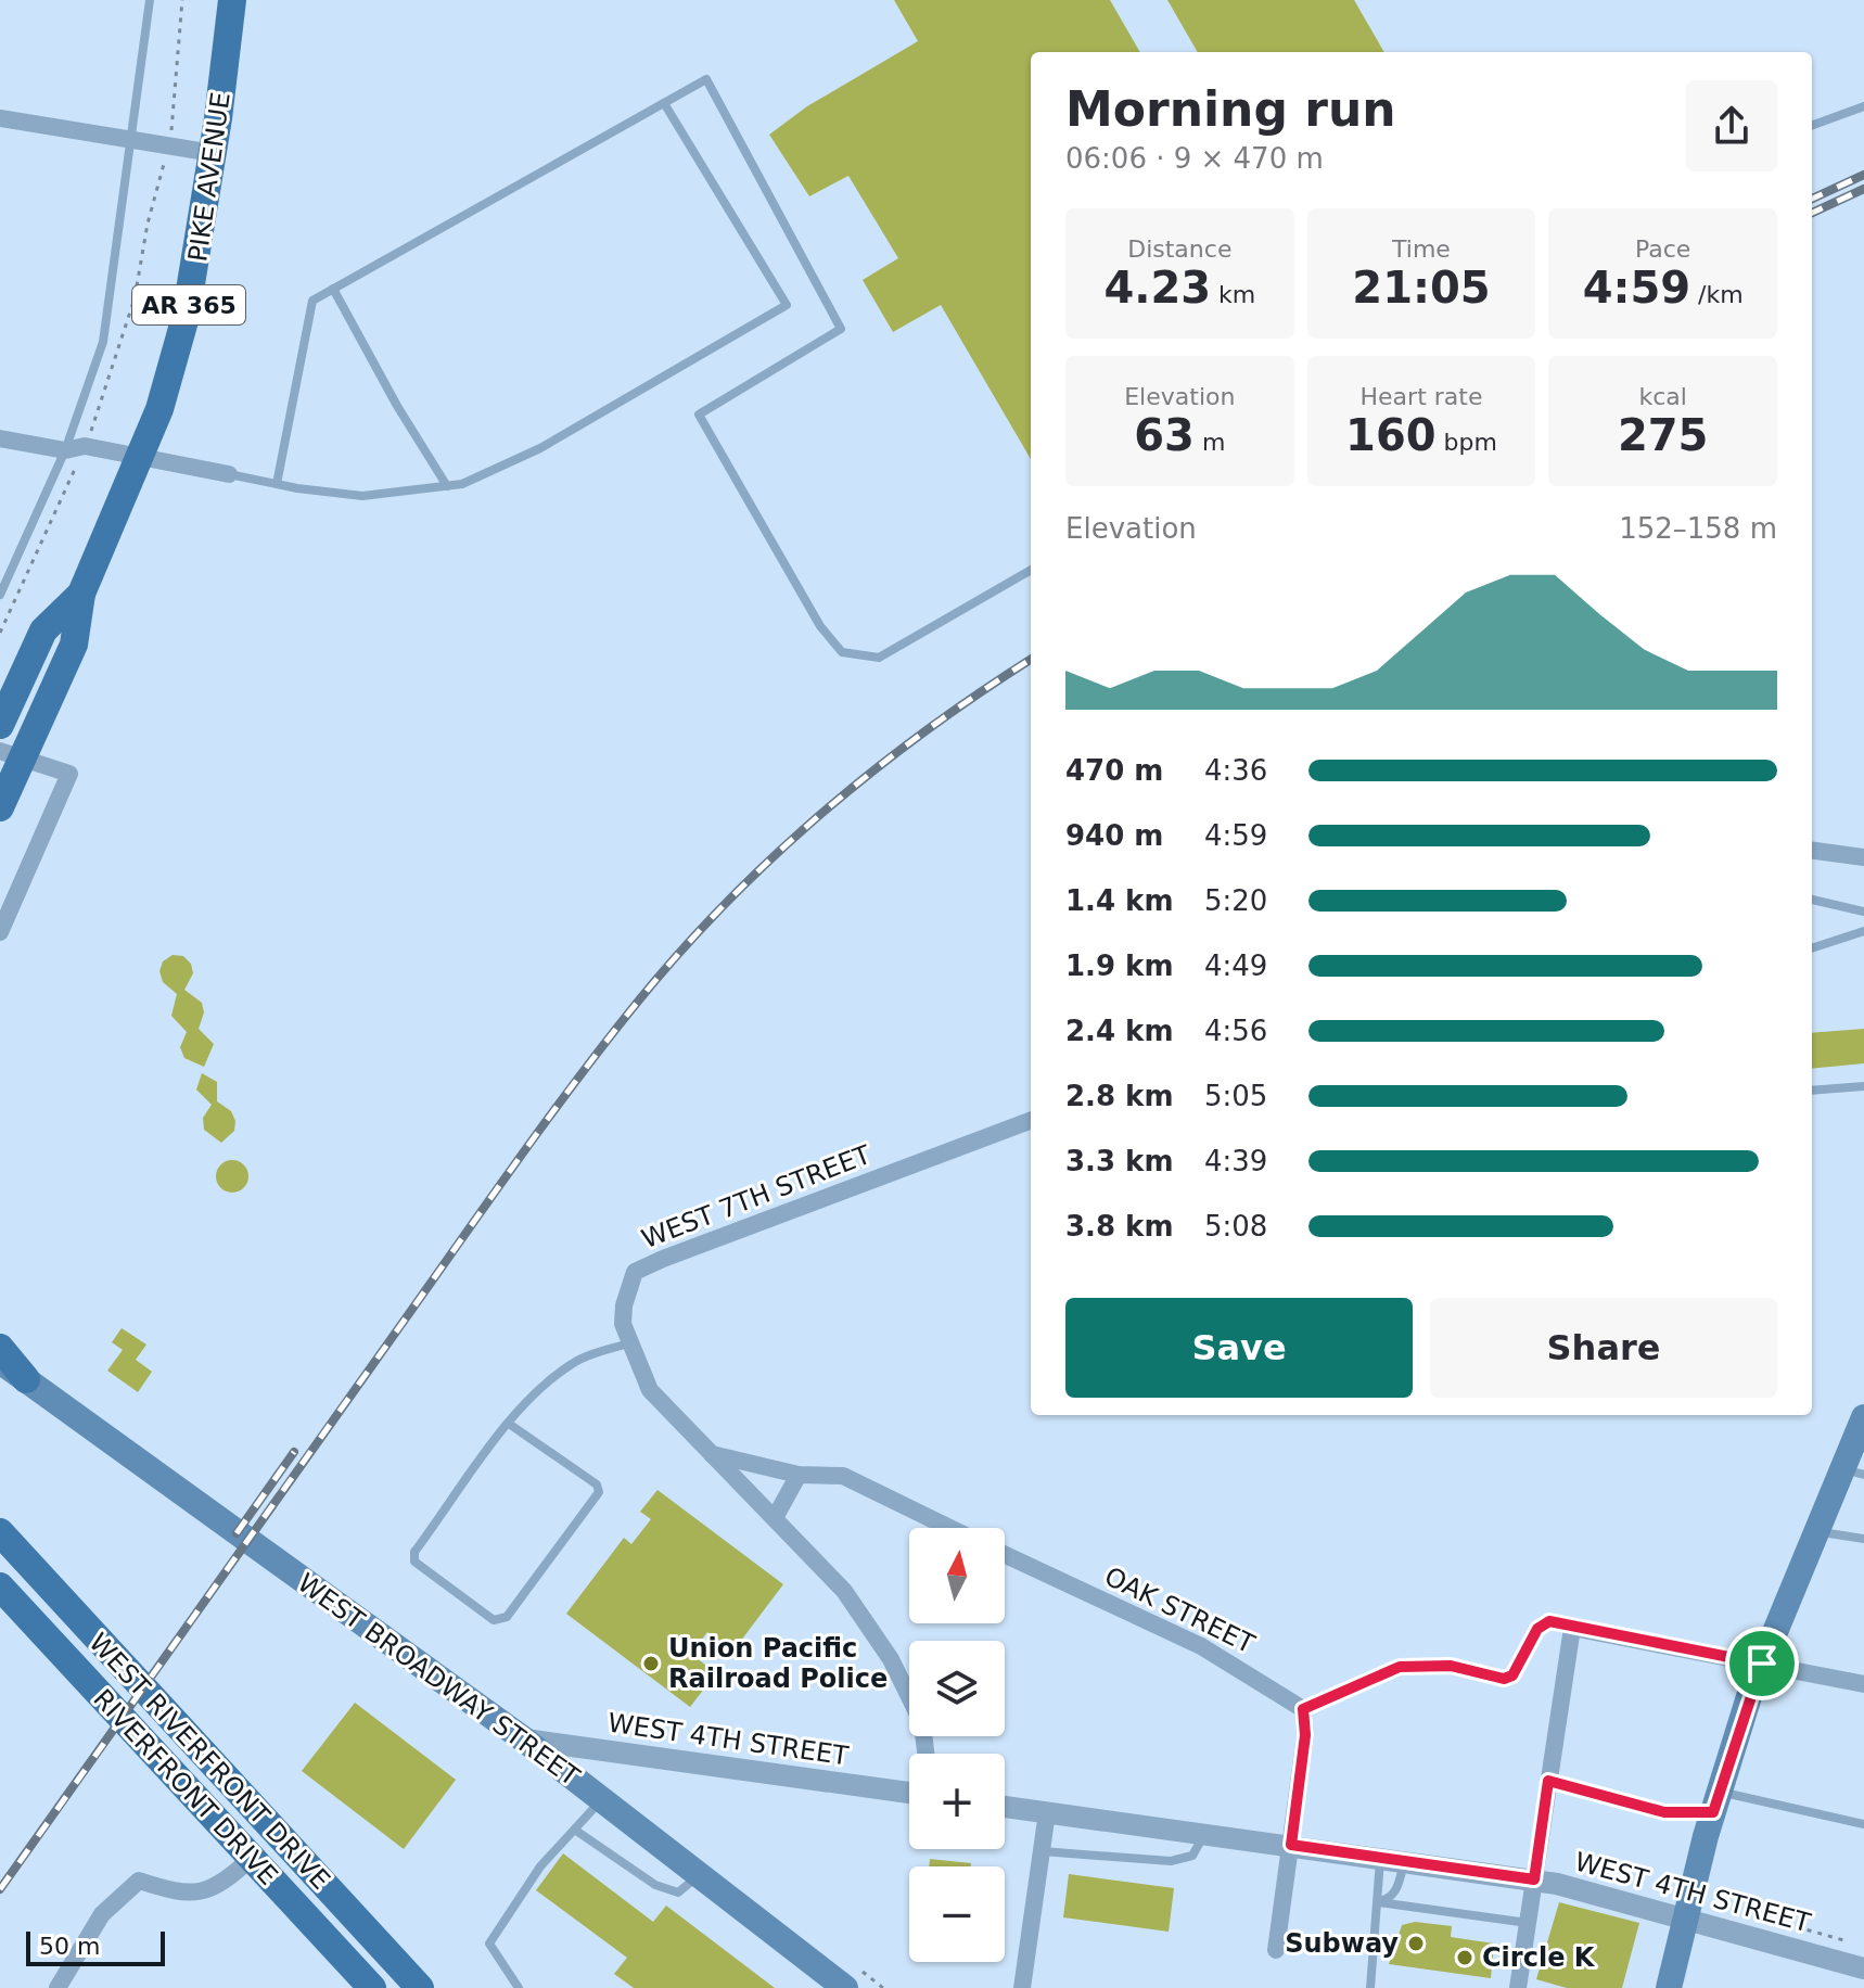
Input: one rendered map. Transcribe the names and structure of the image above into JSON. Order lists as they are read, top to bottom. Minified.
{"streets":{"main road":["PIKE AVENUE","AR 365","WEST BROADWAY STREET","WEST RIVERFRONT DRIVE","RIVERFRONT DRIVE"],"street":["WEST 7TH STREET","OAK STREET","WEST 4TH STREET"]},"crossings":[["WEST BROADWAY STREET","WEST 4TH STREET"]],"places":["Union Pacific Railroad Police","Subway","Circle K"],"scale_bar":"50 m","north":"top","page":{"heading":["Morning run","06:06 · 9 × 470 m"],"stats":[["Distance","4.23 km"],["Time","21:05"],["Pace","4:59 /km"],["Elevation","63 m"],["Heart rate","160 bpm"],["kcal","275"]],"chart":["Elevation","152–158 m"],"list":[{"name":"470 m","note":"4:36"},{"name":"940 m","note":"4:59"},{"name":"1.4 km","note":"5:20"},{"name":"1.9 km","note":"4:49"},{"name":"2.4 km","note":"4:56"},{"name":"2.8 km","note":"5:05"},{"name":"3.3 km","note":"4:39"},{"name":"3.8 km","note":"5:08"}],"buttons":["Save","Share"],"map_buttons":["+","−"],"scale":"50 m"}}
